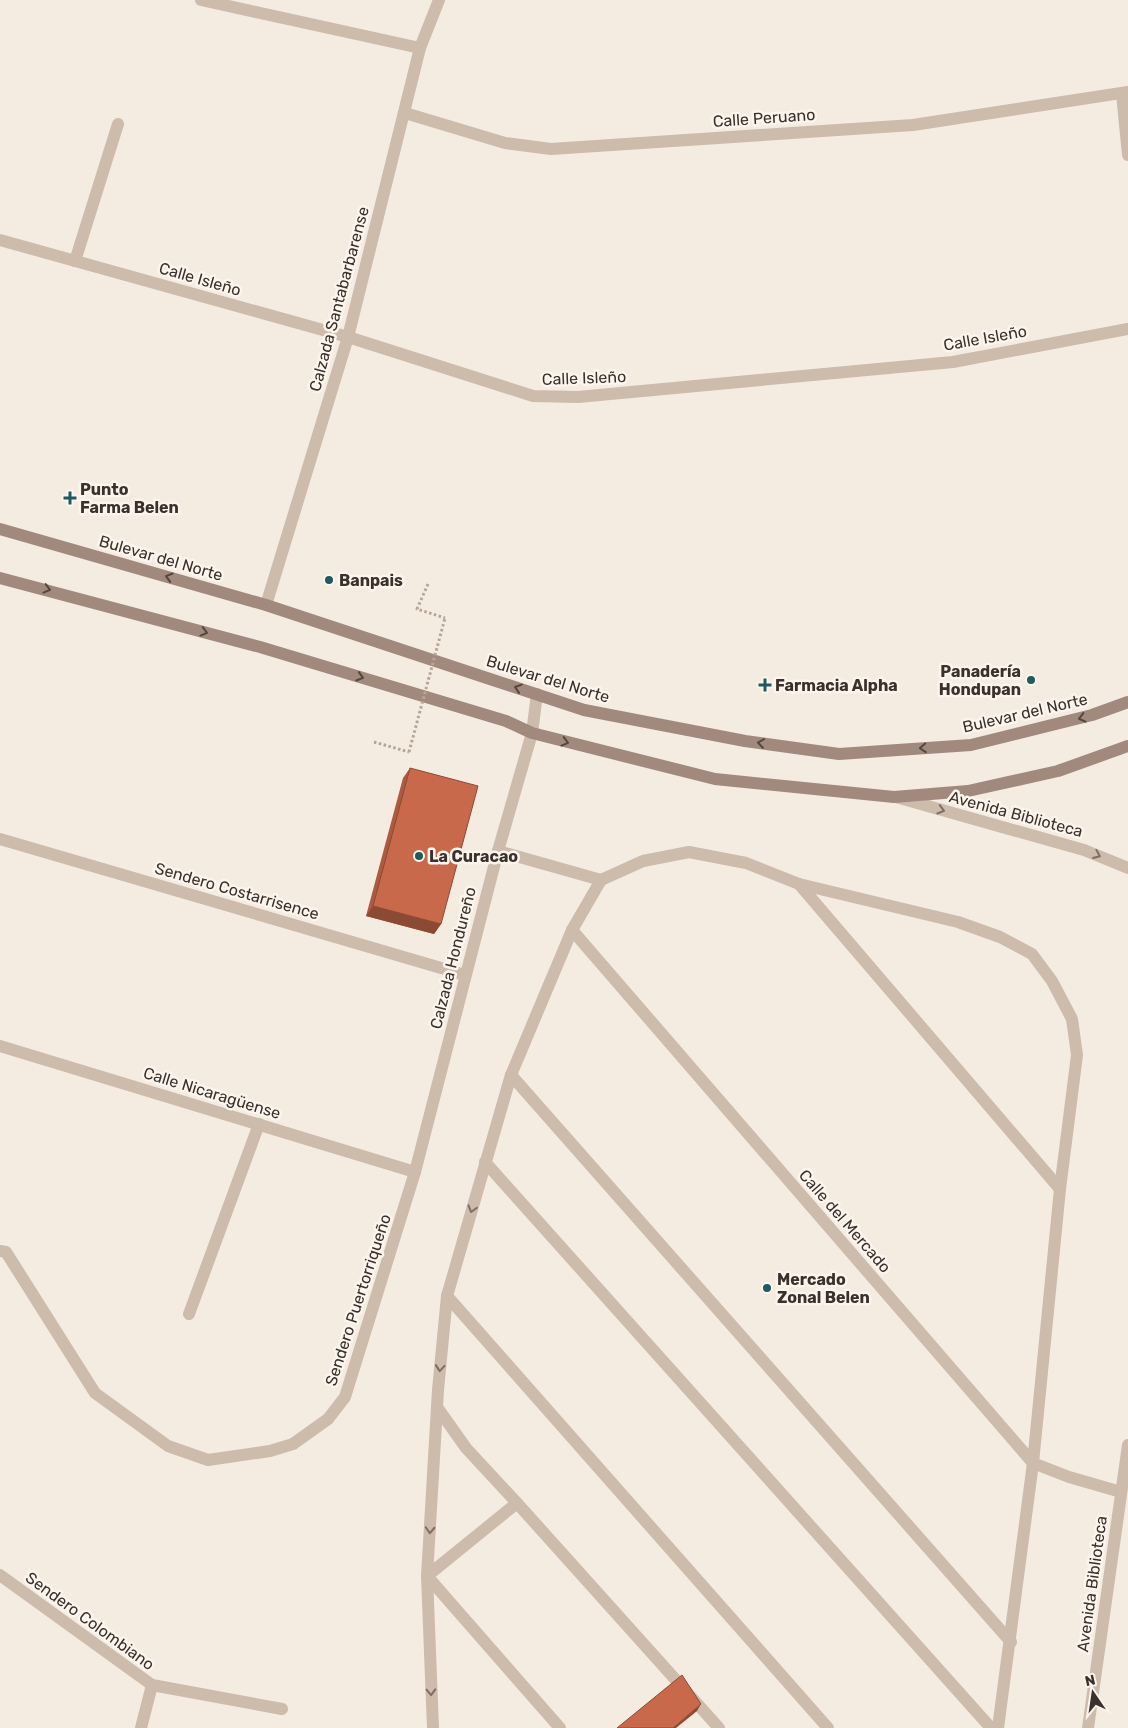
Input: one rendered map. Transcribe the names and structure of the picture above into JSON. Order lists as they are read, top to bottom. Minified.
{"streets":{"main road":["Bulevar del Norte"],"street":["Calle Peruano","Calle Isleño","Calzada Santabarbarense","Avenida Biblioteca","Sendero Costarrisence","Calzada Hondureño","Calle Nicaragüense","Calle del Mercado","Sendero Puertorriqueño","Sendero Colombiano"]},"crossings":[["Calle Peruano","Calzada Santabarbarense"],["Calle Isleño","Calzada Santabarbarense"],["Calzada Santabarbarense","Bulevar del Norte"],["Bulevar del Norte","Calzada Hondureño"],["Avenida Biblioteca","Calle del Mercado"],["Sendero Costarrisence","Calzada Hondureño"],["Calzada Hondureño","Calle Nicaragüense"],["Calzada Hondureño","Sendero Puertorriqueño"],["Calle Nicaragüense","Sendero Puertorriqueño"]],"one_way":["Avenida Biblioteca"],"places":{"health":["Punto Farma Belen","Farmacia Alpha"],"other":["Banpais","Panadería Hondupan","La Curacao","Mercado Zonal Belen"]},"north":"top"}
